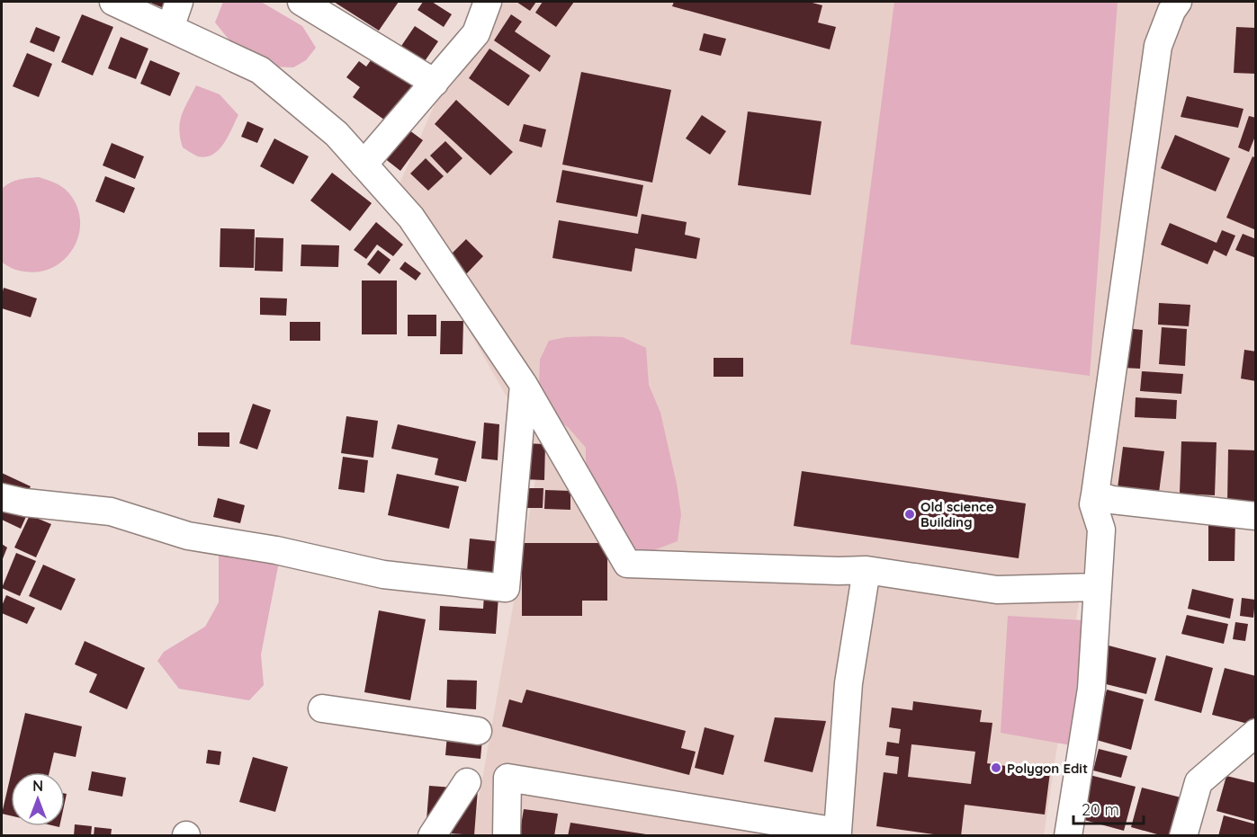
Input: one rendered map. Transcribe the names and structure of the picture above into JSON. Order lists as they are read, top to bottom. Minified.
{"places":["Old science Building","Polygon Edit"],"scale_bar":"20 m","north":"top"}
